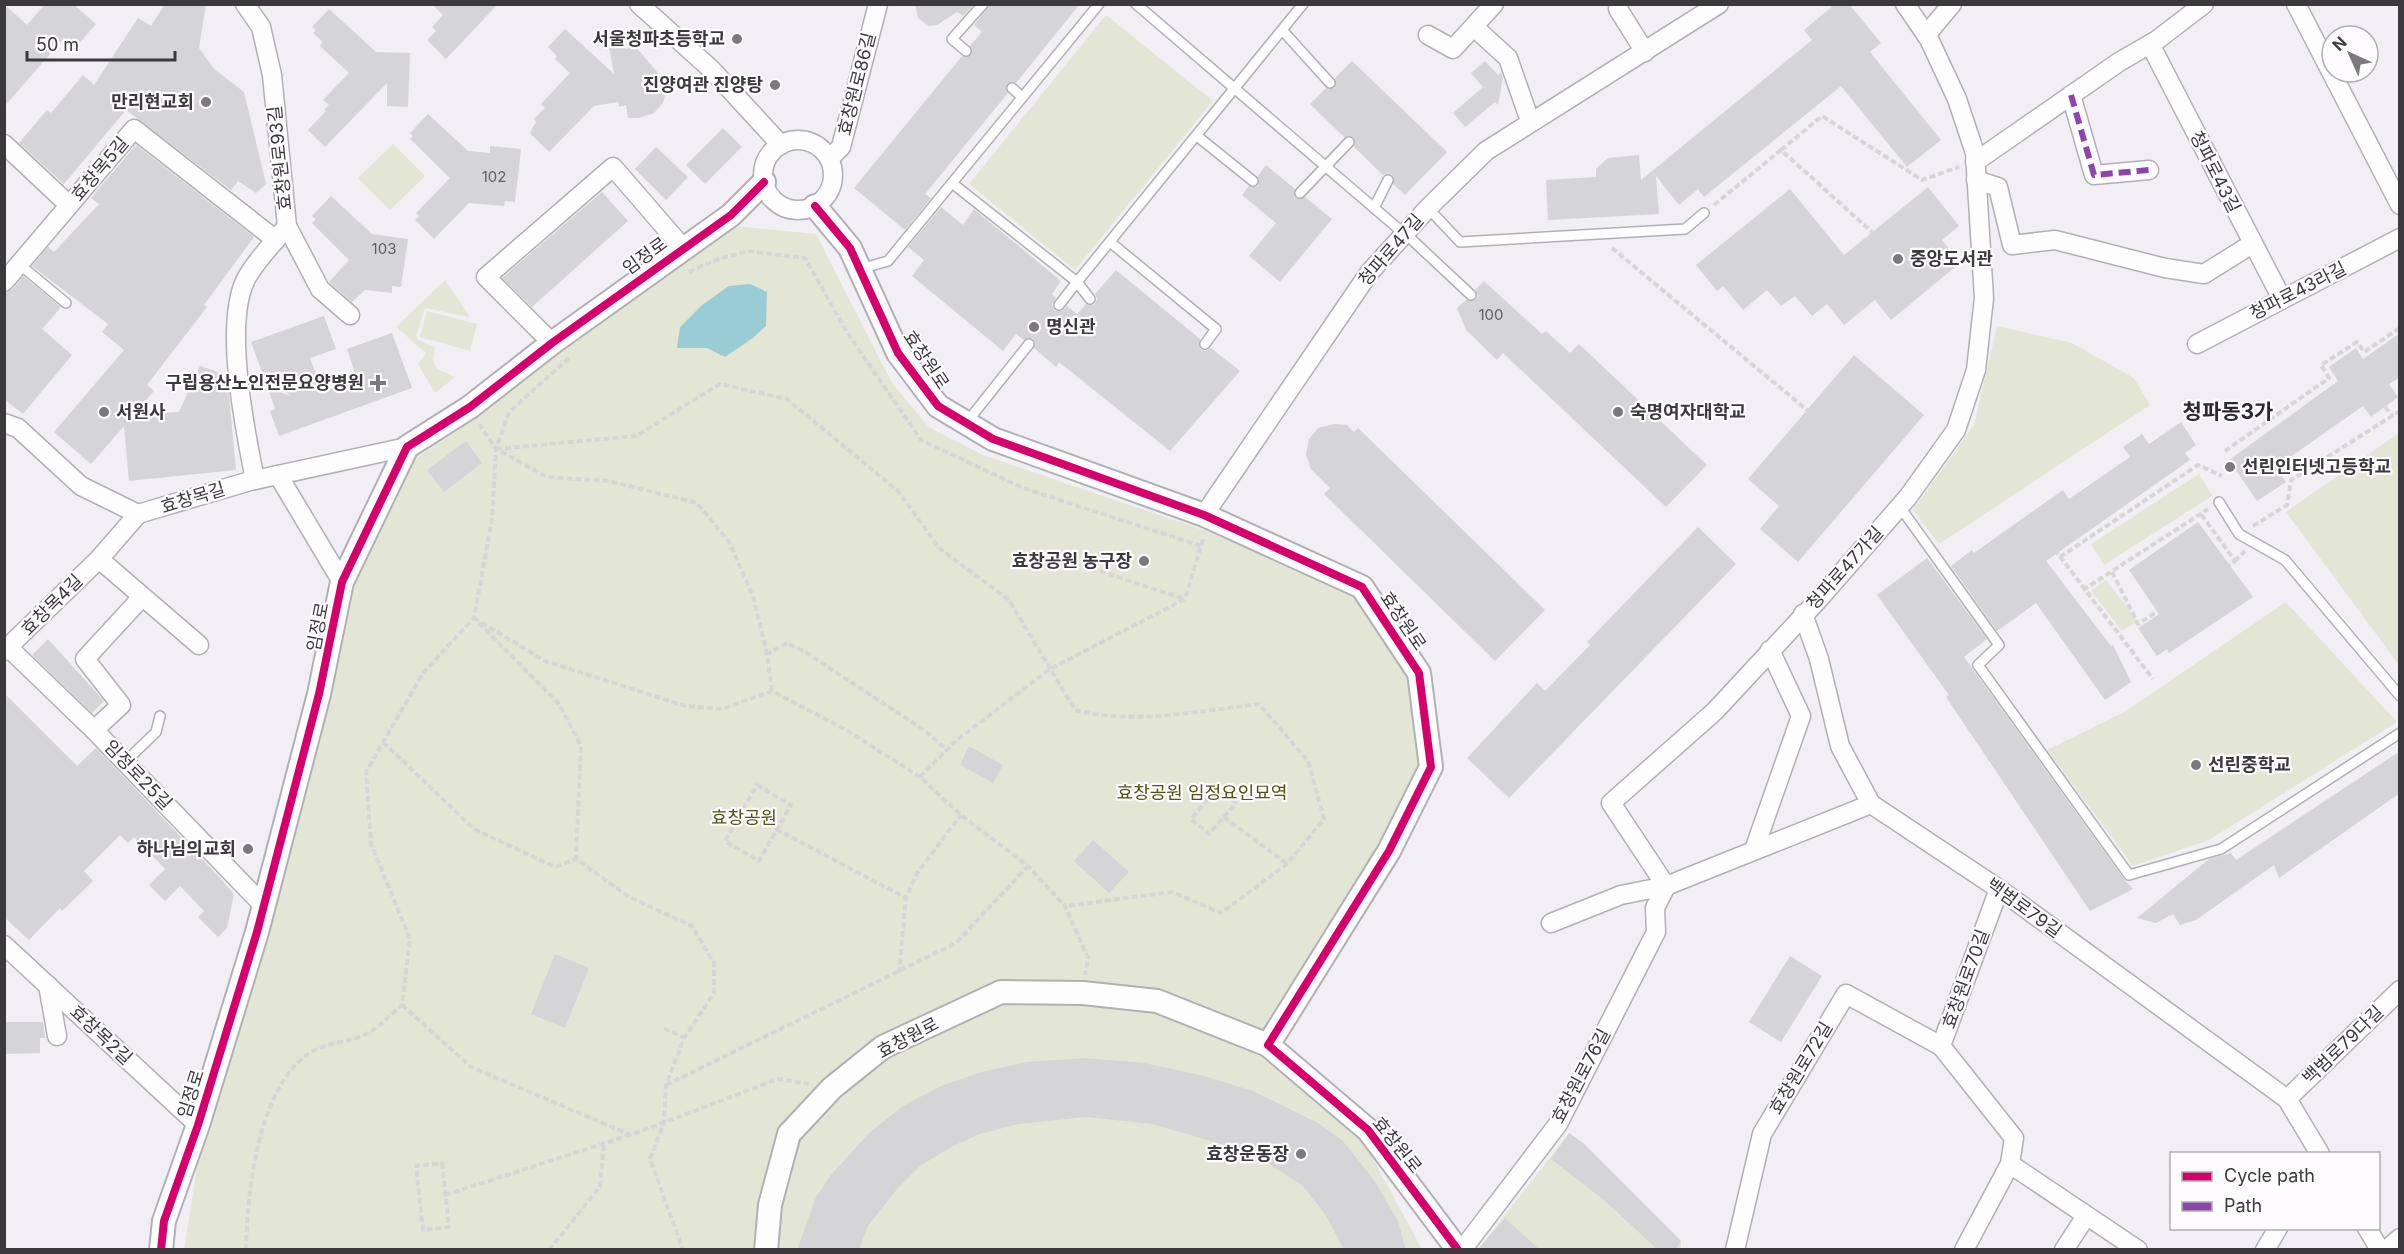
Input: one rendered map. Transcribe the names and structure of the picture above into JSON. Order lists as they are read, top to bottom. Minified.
{"streets":{"street":["효창원로86길","효창원로93길","효창목5길","청파로43길","청파로47길","임정로","청파로43라길","효창원로","효창목길","청파로47가길","효창목4길","임정로25길","백범로79길","효창원로70길","효창목2길","백범로79다길","효창원로72길","효창원로76길"]},"crossings":[["효창원로86길","임정로"],["효창원로86길","효창원로"],["효창원로93길","효창목5길"],["청파로43길","청파로43라길"],["청파로47길","효창원로"],["임정로","효창원로"],["임정로","효창목길"],["임정로","임정로25길"],["임정로","효창목2길"],["효창원로","효창원로76길"],["효창목길","효창목4길"],["청파로47가길","백범로79길"],["청파로47가길","효창원로76길"],["효창목4길","임정로25길"],["백범로79길","효창원로70길"],["백범로79길","백범로79다길"],["효창원로70길","효창원로72길"]],"districts":["청파동3가"],"parks":["효창공원 임정요인묘역","효창공원"],"places":{"other":["서울청파초등학교","진양여관 진양탕","만리현교회","중앙도서관","명신관","서원사","숙명여자대학교","선린인터넷고등학교","효창공원 농구장","선린중학교","하나님의교회","효창운동장"],"health":["구립용산노인전문요양병원"]},"house_numbers":["102","103","100"],"legend":["Cycle path","Path"],"scale_bar":"50 m","north":"top left"}
